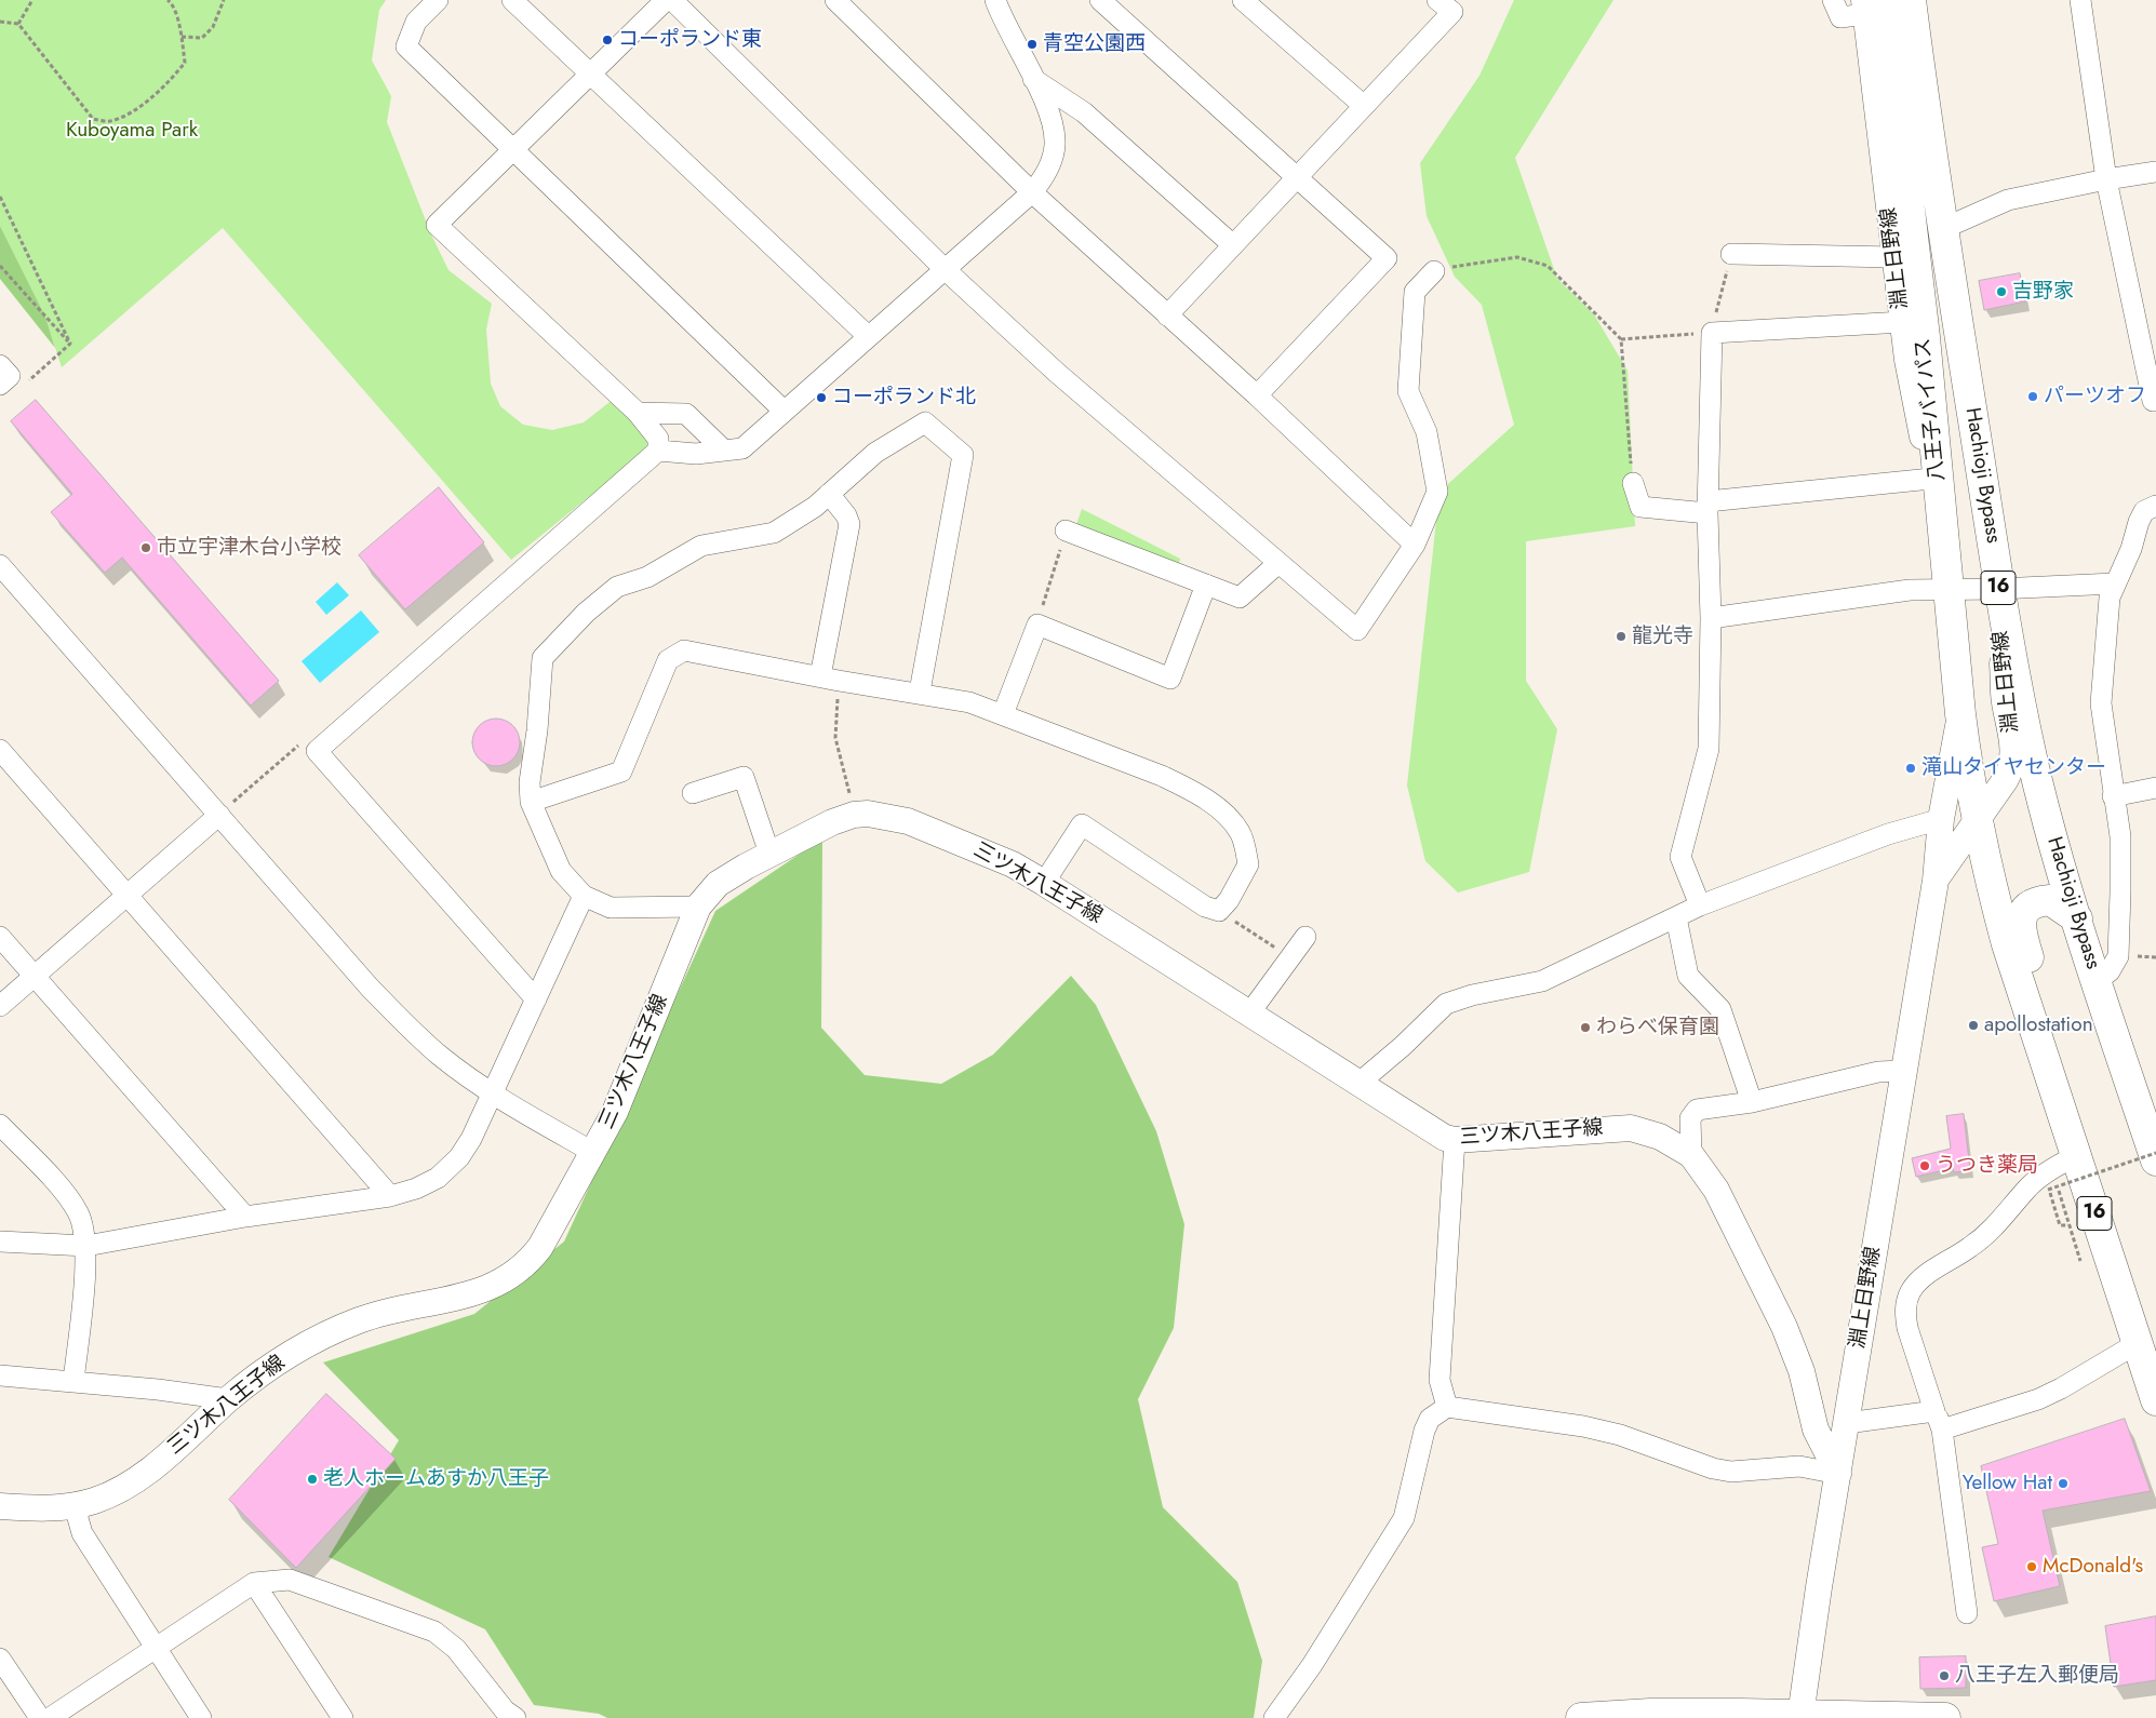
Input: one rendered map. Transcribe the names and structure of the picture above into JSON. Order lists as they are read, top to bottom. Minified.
{"streets":{"highway":["八王子バイパス","Hachioji Bypass","16"],"main road":["淵上日野線","三ツ木八王子線"]},"crossings":[["淵上日野線","八王子バイパス"],["淵上日野線","Hachioji Bypass"],["淵上日野線","16"],["淵上日野線","三ツ木八王子線"],["八王子バイパス","16"]],"parks":["Kuboyama Park"],"places":["コーポランド東","青空公園西","吉野家","パーツオフ","コーポランド北","市立宇津木台小学校","龍光寺","滝山タイヤセンター","apollostation","わらべ保育園","うつき薬局","老人ホームあすか八王子","Yellow Hat","McDonald's","八王子左入郵便局"]}
